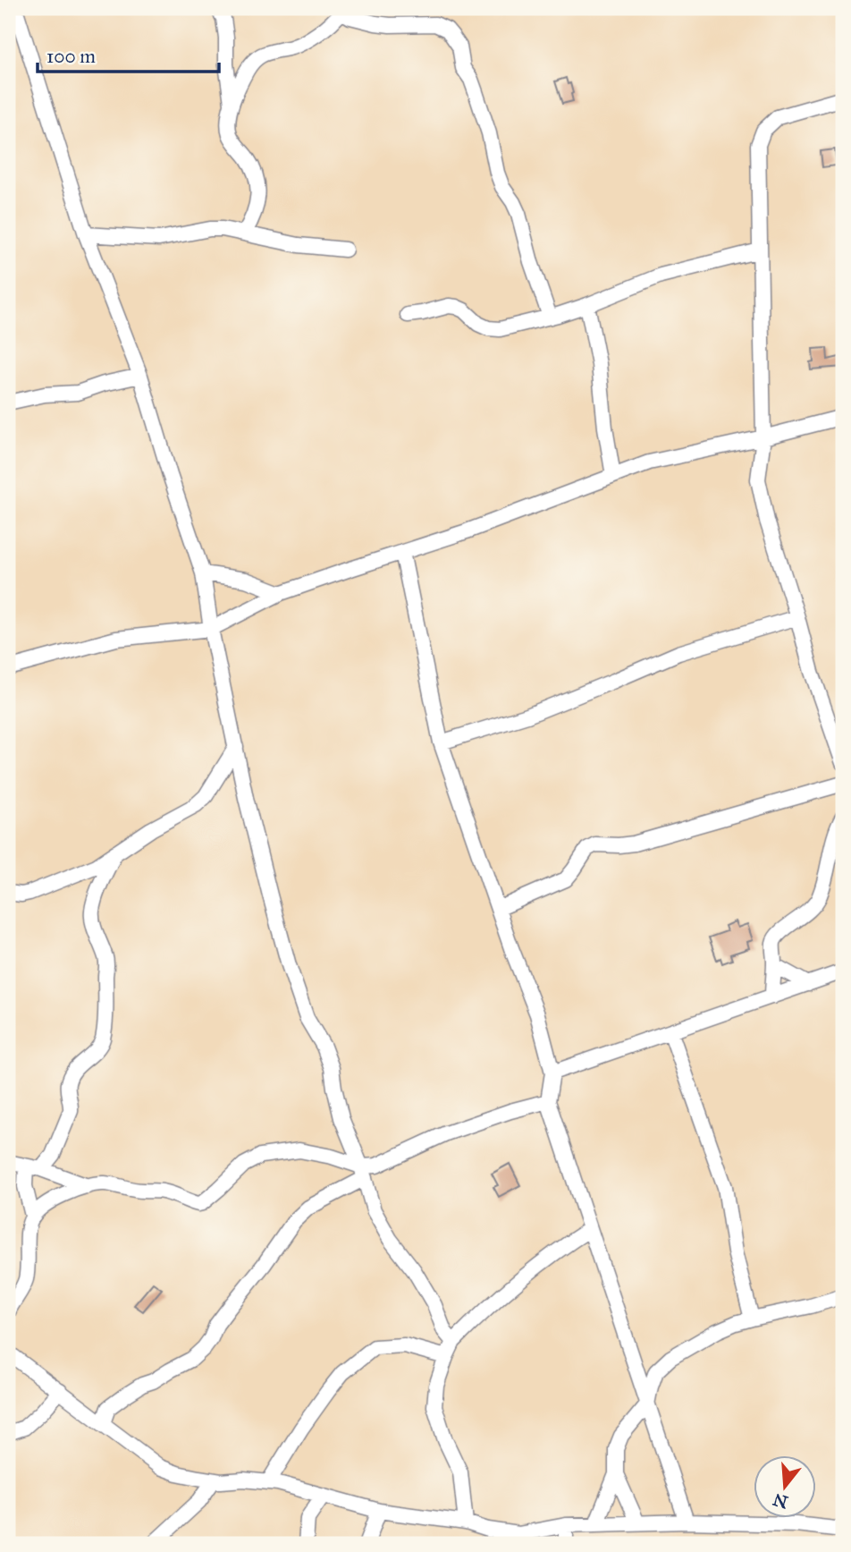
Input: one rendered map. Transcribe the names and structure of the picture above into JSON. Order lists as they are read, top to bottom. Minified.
{"scale_bar":"100 m","north":"bottom"}
